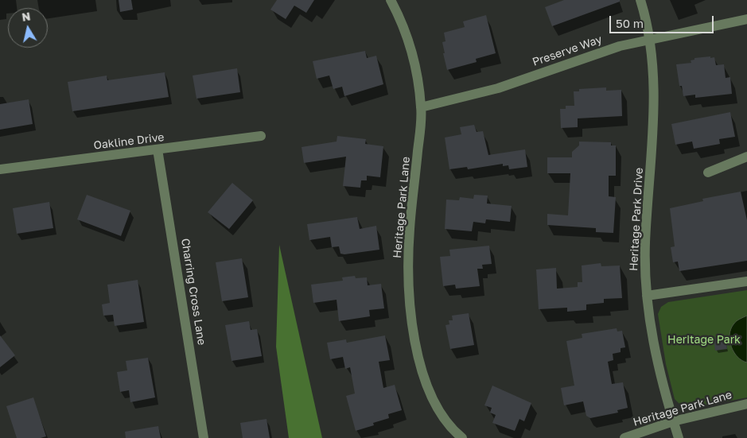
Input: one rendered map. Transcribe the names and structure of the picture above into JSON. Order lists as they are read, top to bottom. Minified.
{"streets":{"street":["Preserve Way","Oakline Drive","Heritage Park Lane","Heritage Park Drive","Charring Cross Lane"]},"crossings":[["Preserve Way","Heritage Park Lane"],["Preserve Way","Heritage Park Drive"],["Oakline Drive","Charring Cross Lane"],["Heritage Park Lane","Heritage Park Drive"]],"parks":["Heritage Park"],"scale_bar":"50 m","north":"top"}
